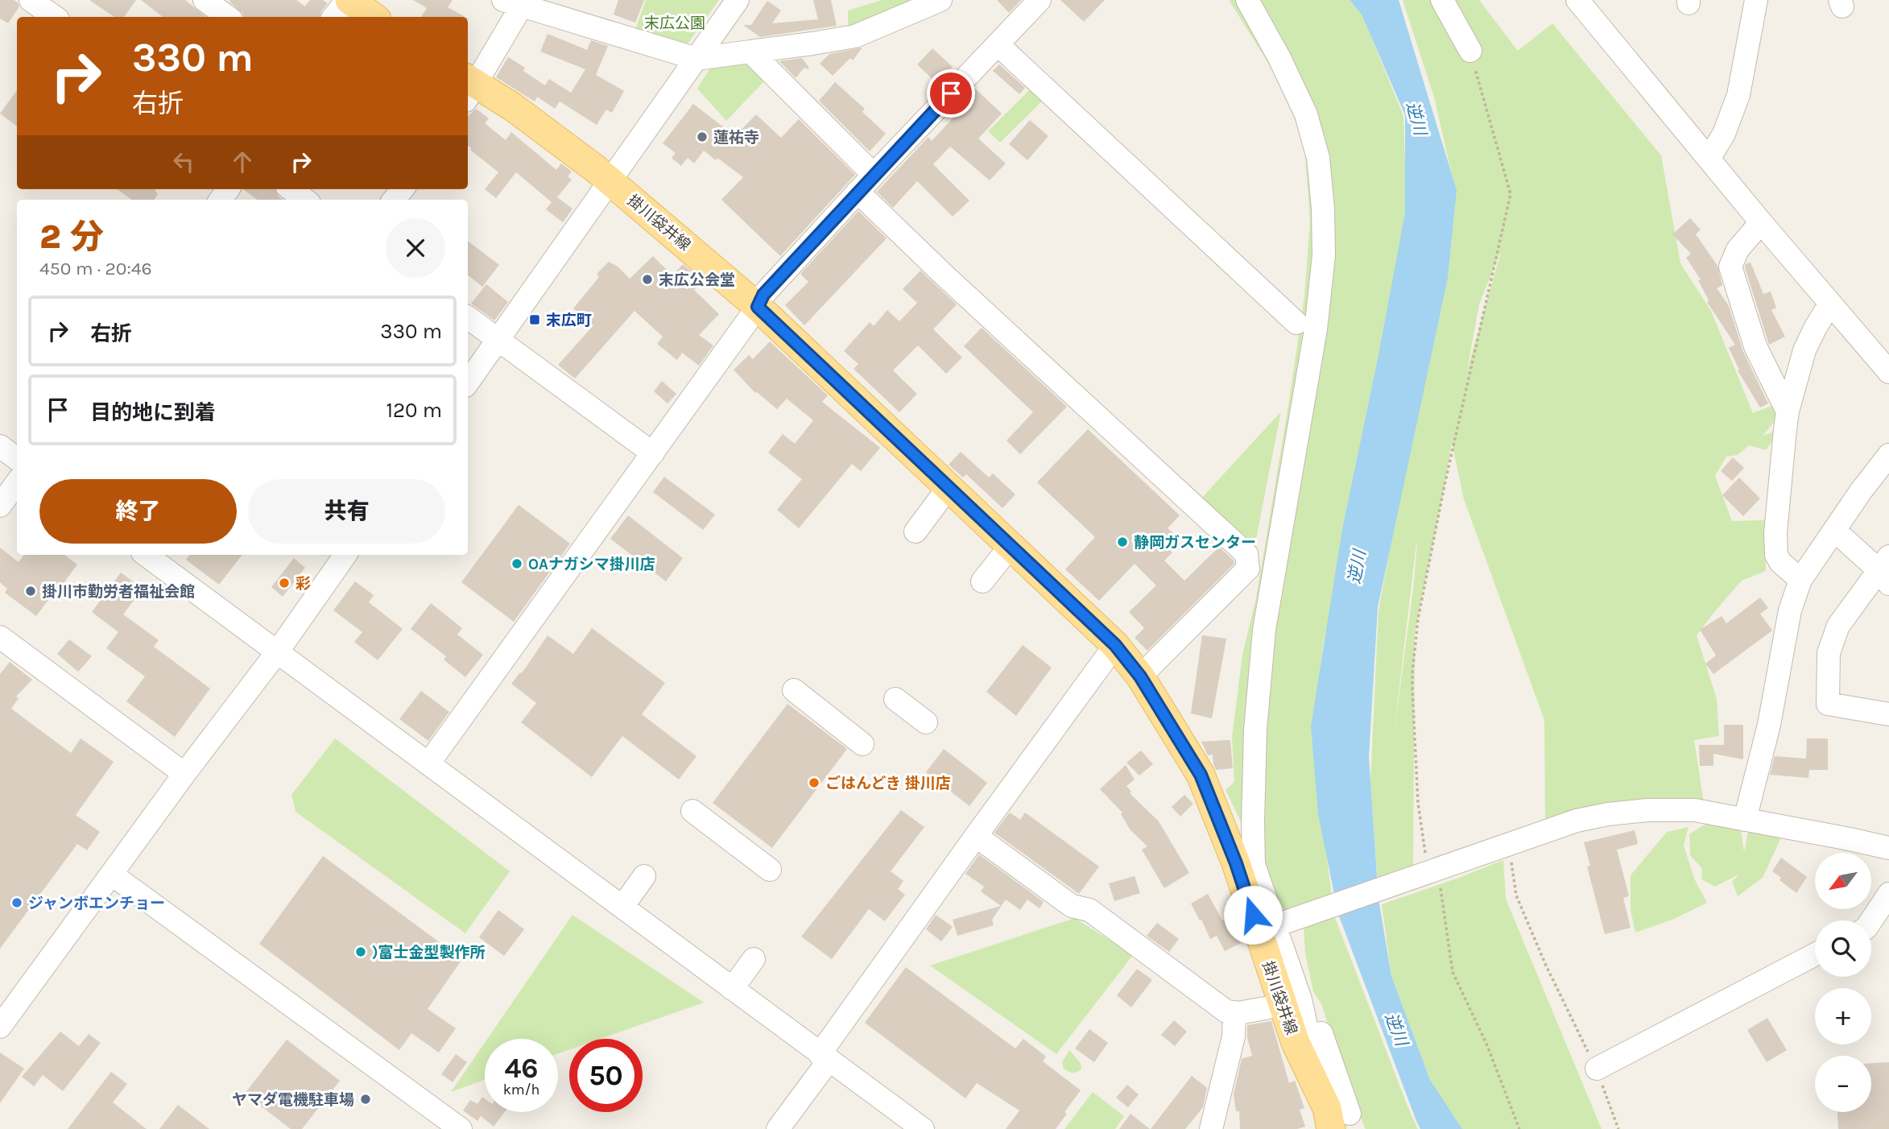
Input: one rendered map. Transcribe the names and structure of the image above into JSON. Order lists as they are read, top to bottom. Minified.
{"streets":{"main road":["掛川袋井線"]},"water":["逆川"],"parks":["末広公園"],"places":{"other":["蓮祐寺","末広公会堂","静岡ガスセンター","OAナガシマ掛川店","彩","掛川市勤労者福祉会館","ごはんどき 掛川店","ジャンボエンチョー",")富士金型製作所","ヤマダ電機駐車場"],"transit":["末広町"]},"north":"bottom left","page":{"turn":["330 m","右折"],"heading":["2 分","450 m · 20:46"],"list":[{"name":"右折","value":"330 m"},{"name":"目的地に到着","value":"120 m"}],"buttons":["終了","共有"],"map_buttons":["+","−"],"speed":"46 km/h","limit":"50"}}
